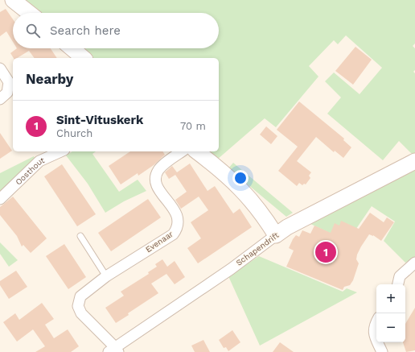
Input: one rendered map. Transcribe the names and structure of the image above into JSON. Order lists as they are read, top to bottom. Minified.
{"streets":{"street":["Oosthout","Evenaar","Schapendrift"]},"crossings":[["Evenaar","Schapendrift"]],"page":{"search":"Search here","heading":"Nearby","list":[{"mark":"1","name":"Sint-Vituskerk","note":"Church","value":"70 m"}],"pins":"1","map_buttons":["+","−"]}}
